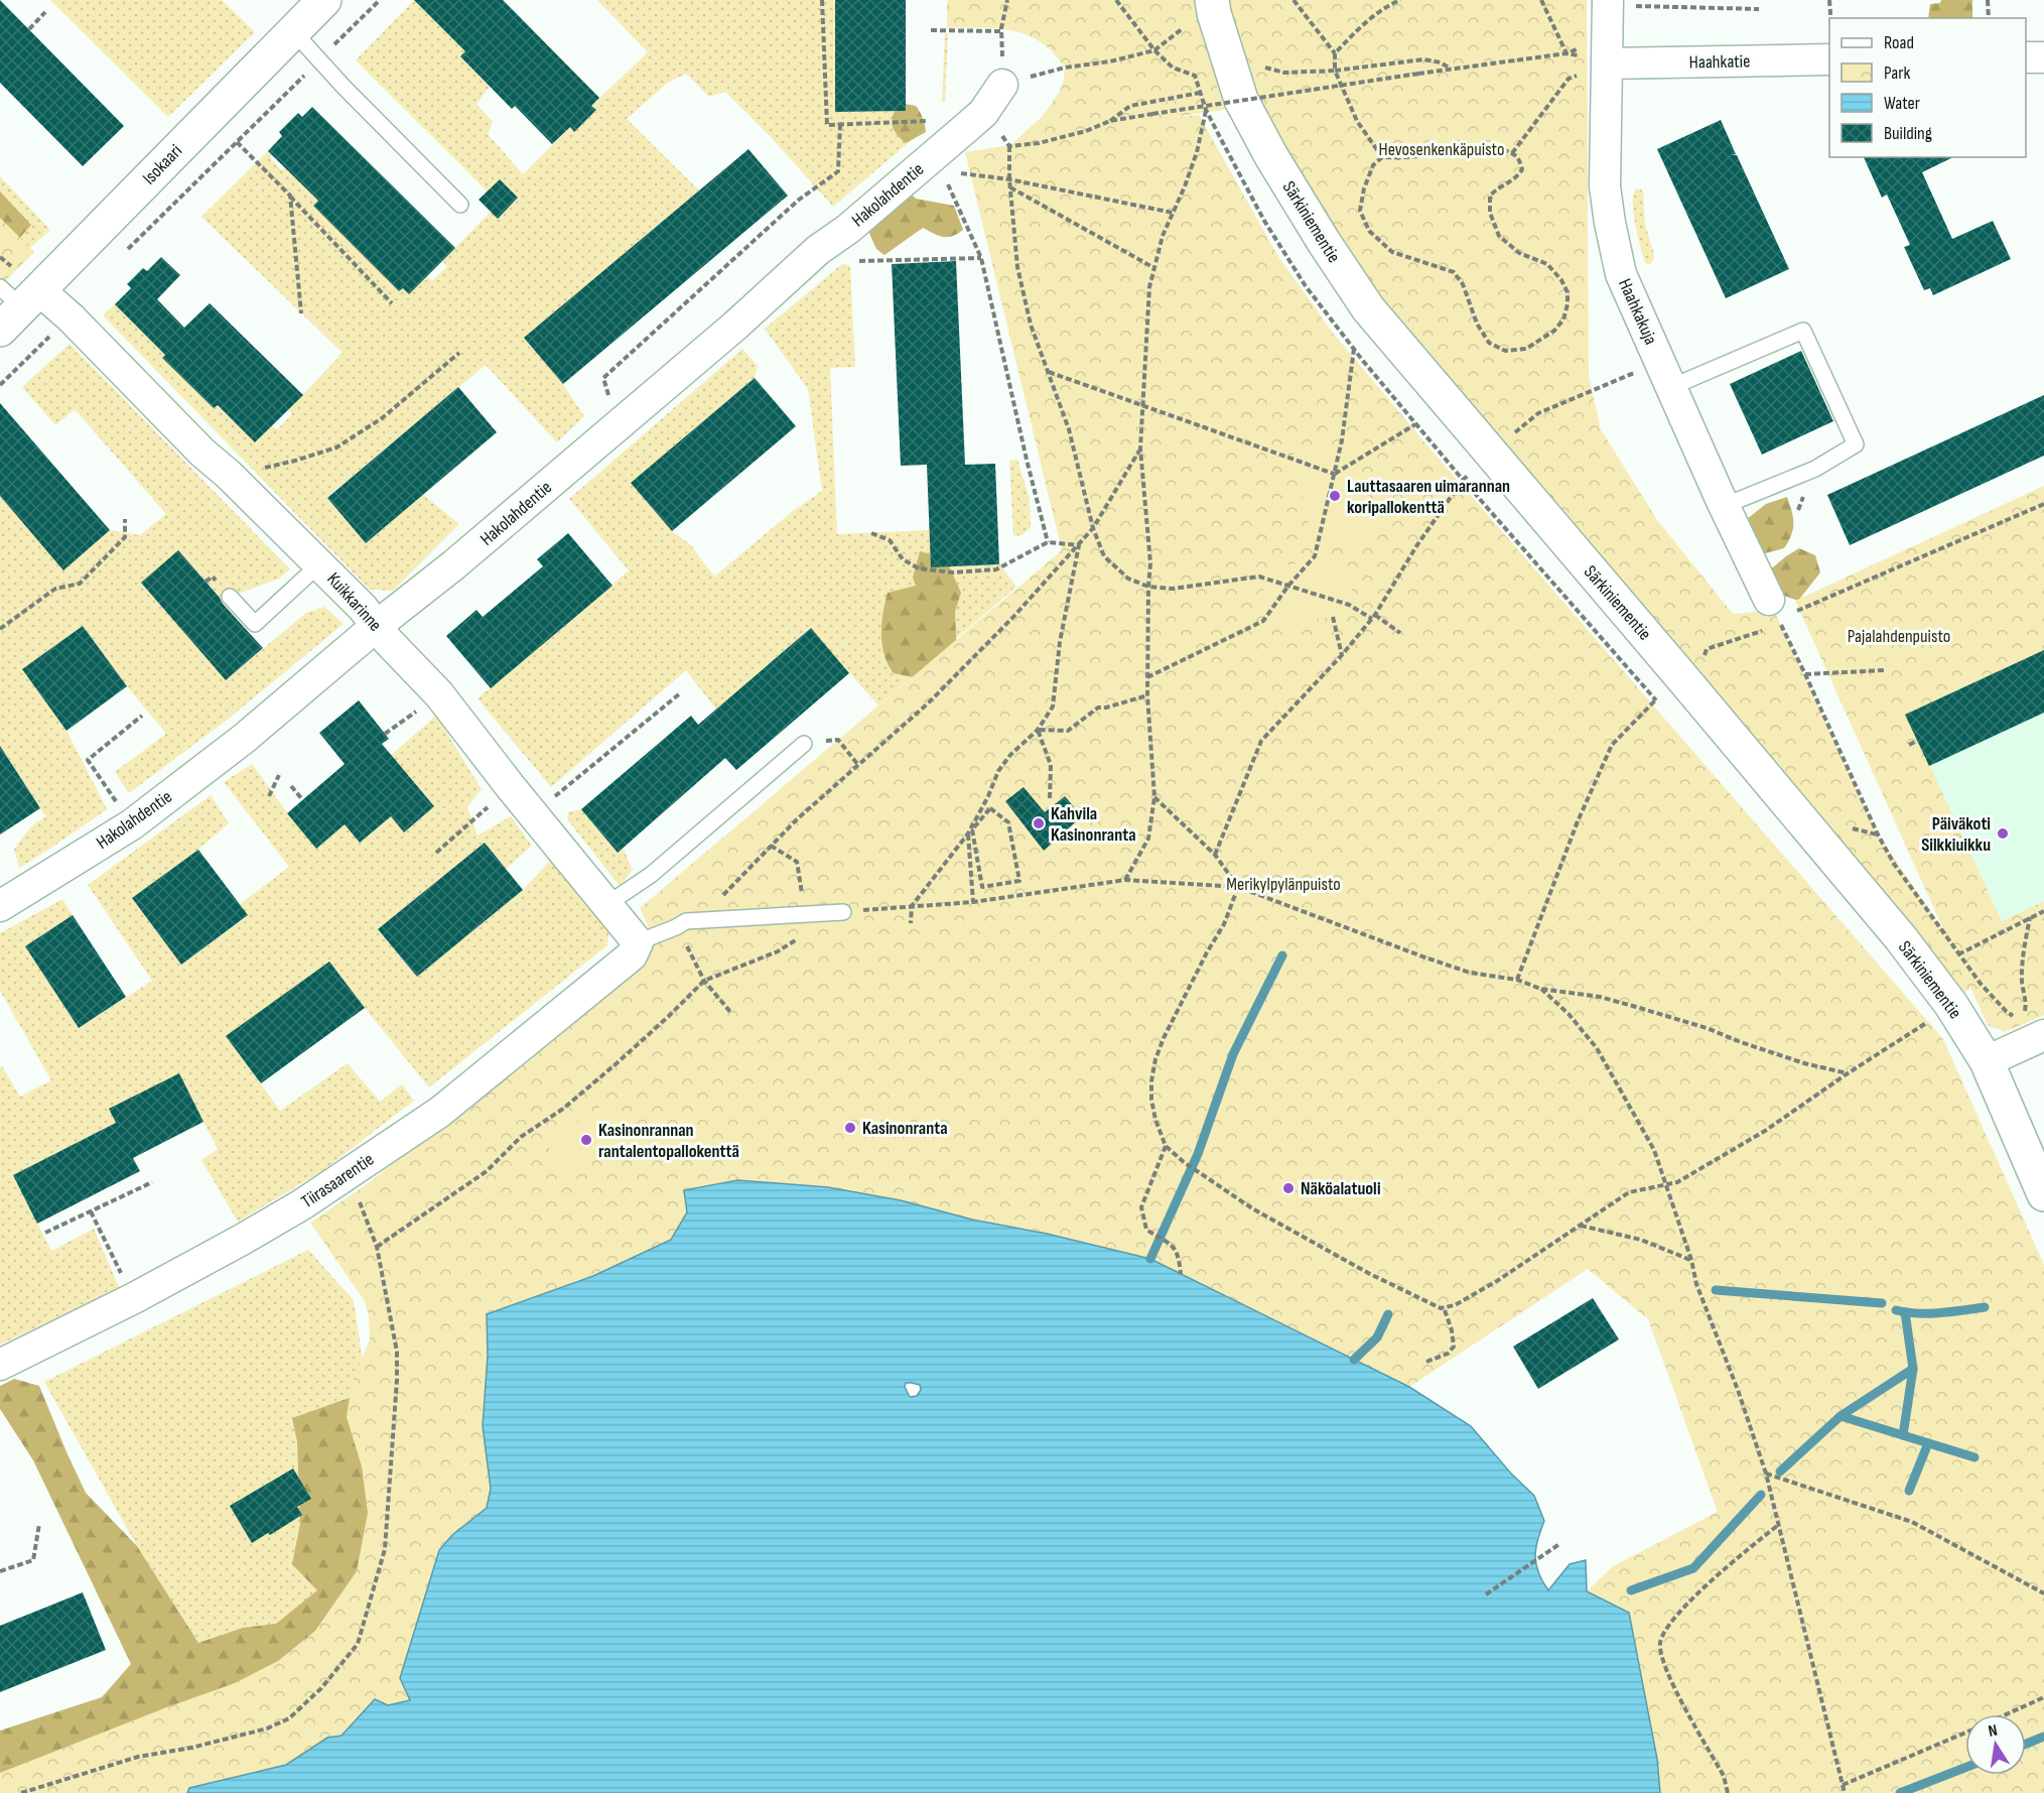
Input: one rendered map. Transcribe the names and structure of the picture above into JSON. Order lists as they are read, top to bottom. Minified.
{"streets":{"street":["Haahkatie","Isokaari","Hakolahdentie","Särkiniementie","Haahkakuja","Kuikkarinne","Tiirasaarentie"]},"crossings":[["Haahkatie","Haahkakuja"],["Isokaari","Kuikkarinne"],["Hakolahdentie","Kuikkarinne"],["Kuikkarinne","Tiirasaarentie"]],"parks":["Hevosenkenkäpuisto","Pajalahdenpuisto","Merikylpylänpuisto"],"places":["Lauttasaaren uimarannan koripallokenttä","Kahvila Kasinonranta","Päiväkoti Silkkiuikku","Kasinonranta","Kasinonrannan rantalentopallokenttä","Näköalatuoli"],"legend":["Road","Park","Water","Building"],"north":"top"}
